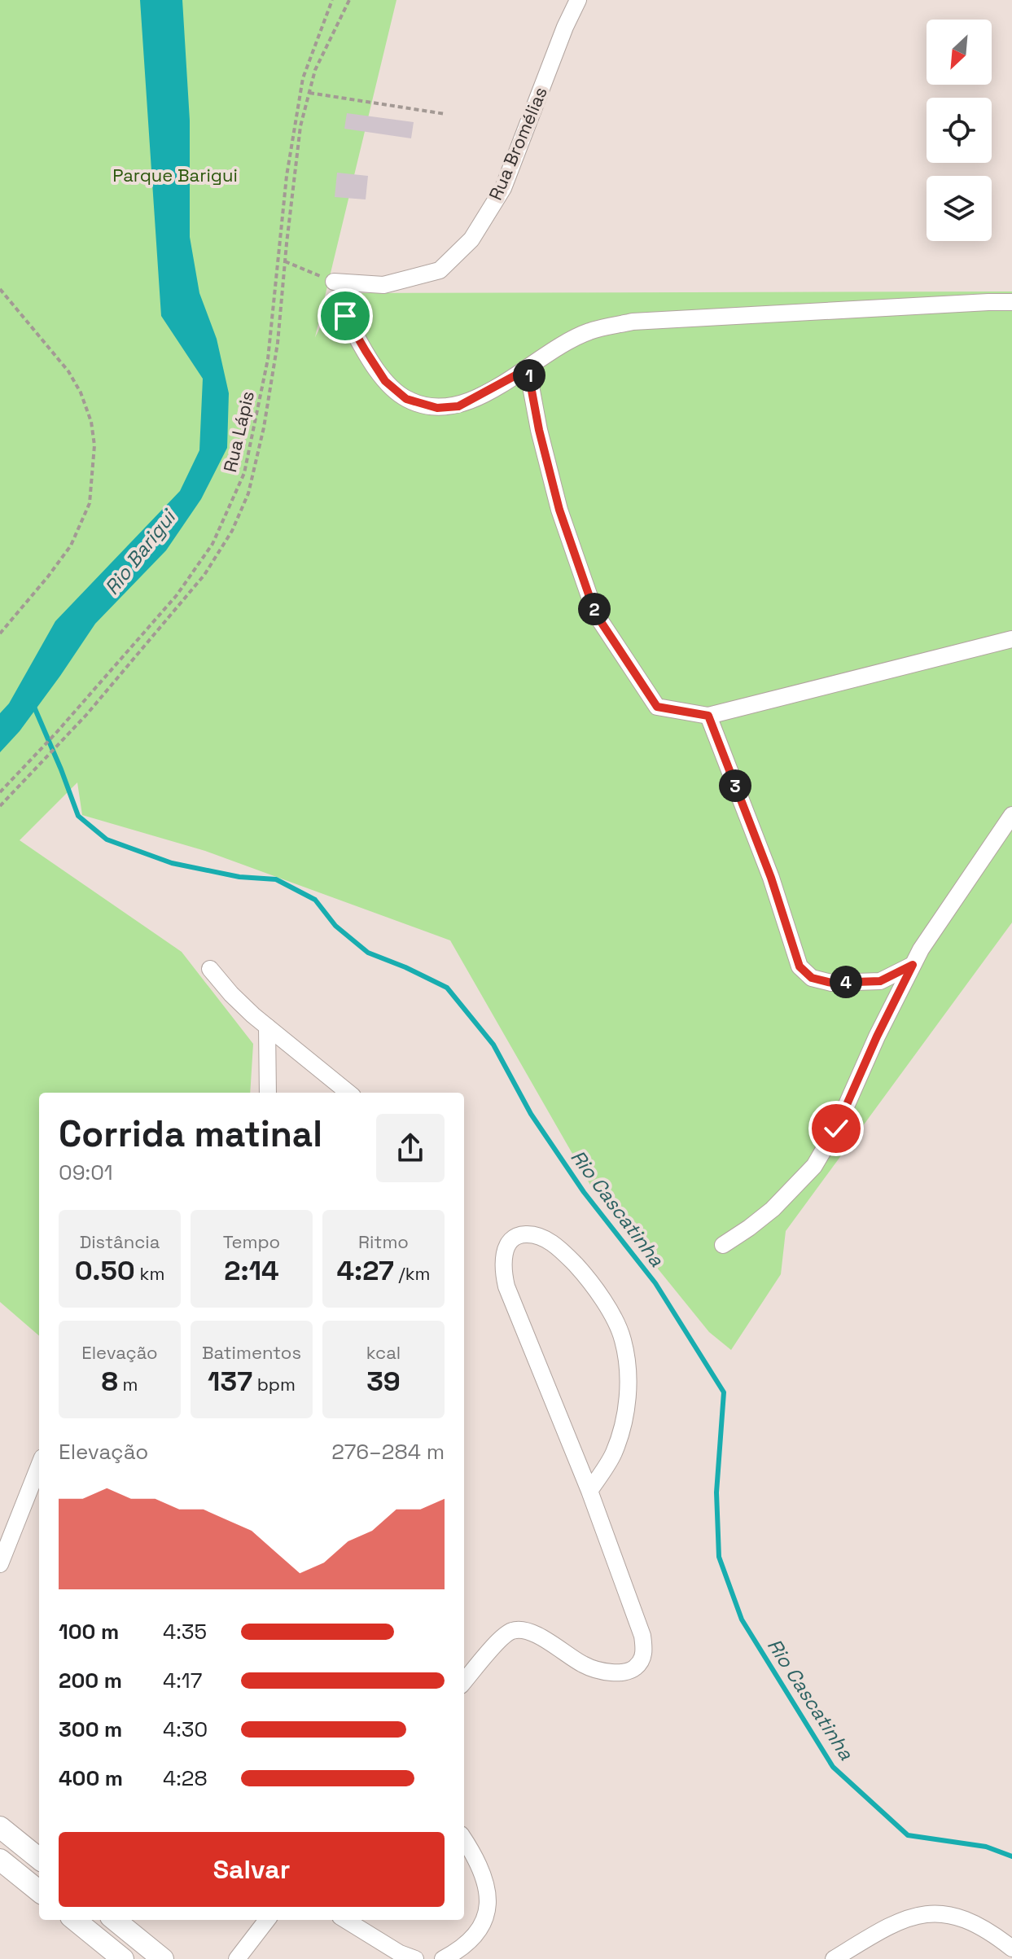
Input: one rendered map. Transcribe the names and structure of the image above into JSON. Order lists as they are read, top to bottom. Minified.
{"streets":{"street":["Rua Bromélias"],"path":["Rua Lápis"]},"water":["Rio Barigui","Rio Cascatinha"],"parks":["Parque Barigui"],"north":"bottom left","page":{"pins":["1","2","3","4"],"heading":["Corrida matinal","09:01"],"stats":[["Distância","0.50 km"],["Tempo","2:14"],["Ritmo","4:27 /km"],["Elevação","8 m"],["Batimentos","137 bpm"],["kcal","39"]],"chart":["Elevação","276–284 m"],"list":[{"name":"100 m","note":"4:35"},{"name":"200 m","note":"4:17"},{"name":"300 m","note":"4:30"},{"name":"400 m","note":"4:28"}],"buttons":"Salvar"}}
